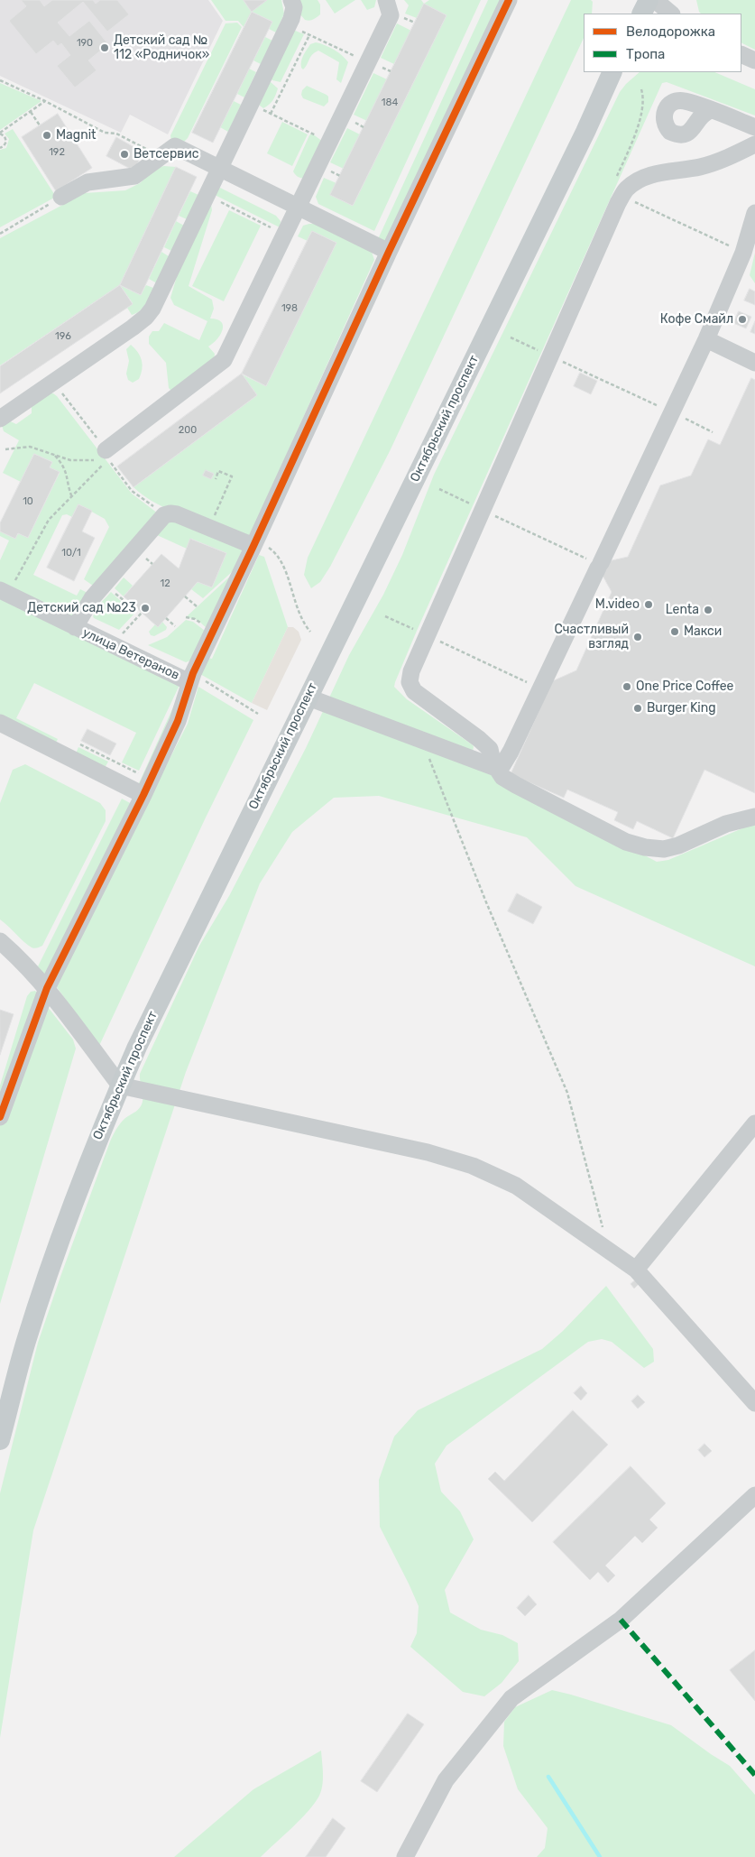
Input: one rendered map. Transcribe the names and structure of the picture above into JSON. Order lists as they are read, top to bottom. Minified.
{"streets":{"main road":["Октябрьский проспект"],"street":["улица Ветеранов"]},"places":["Детский сад № 112 «Родничок»","Magnit","Ветсервис","Кофе Смайл","M.video","Детский сад №23","Lenta","Макси","Счастливый взгляд","One Price Coffee","Burger King"],"house_numbers":["190","184","192","198","196","200","10","10/1","12"],"legend":["Велодорожка","Тропа"]}
